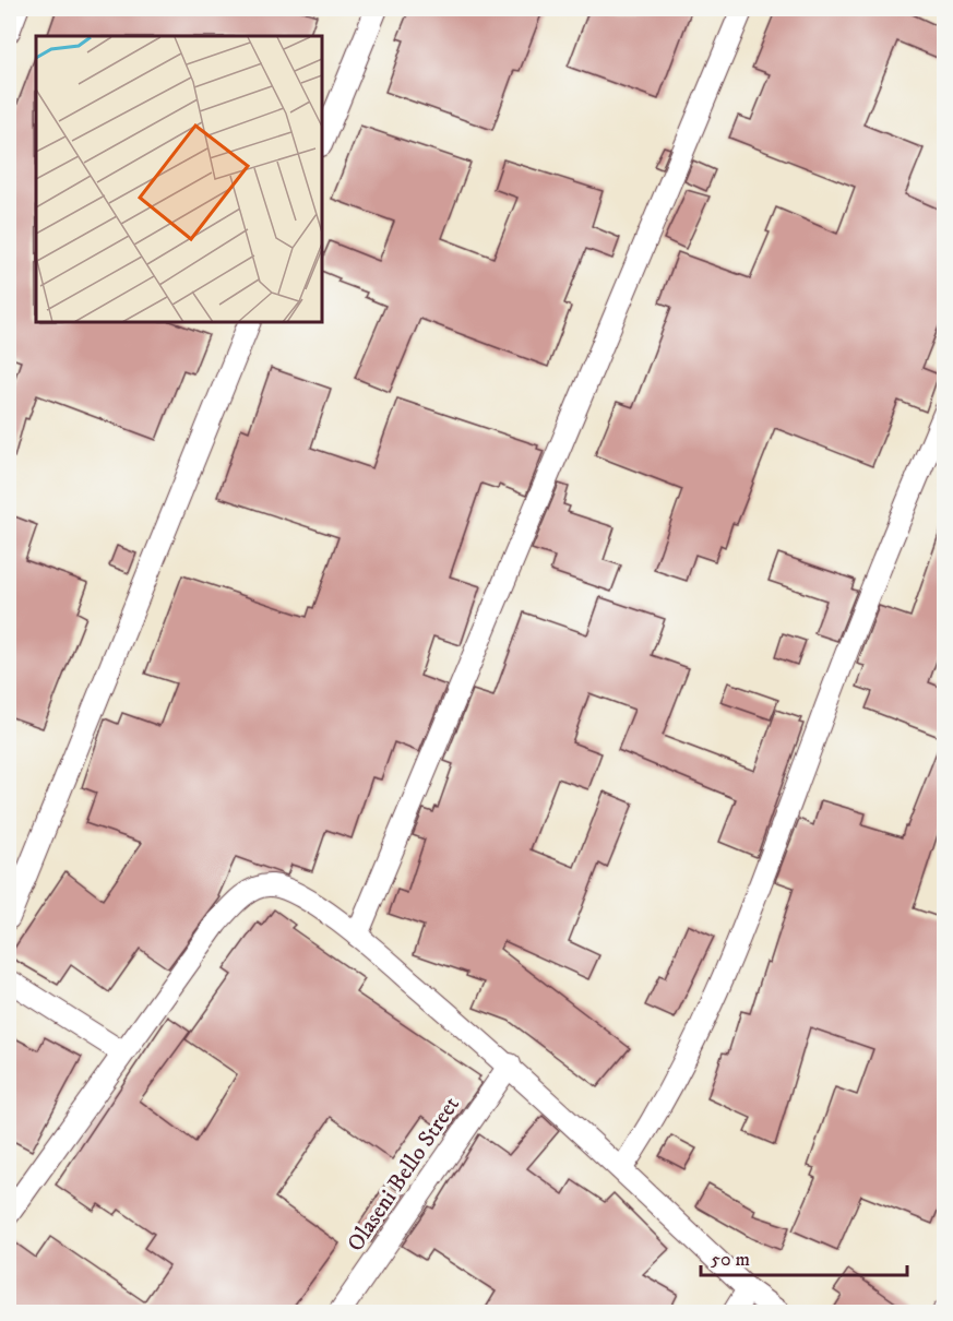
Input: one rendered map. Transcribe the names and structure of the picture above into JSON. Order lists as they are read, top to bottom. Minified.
{"streets":{"street":["Olaseni Bello Street"]},"scale_bar":"50 m"}
